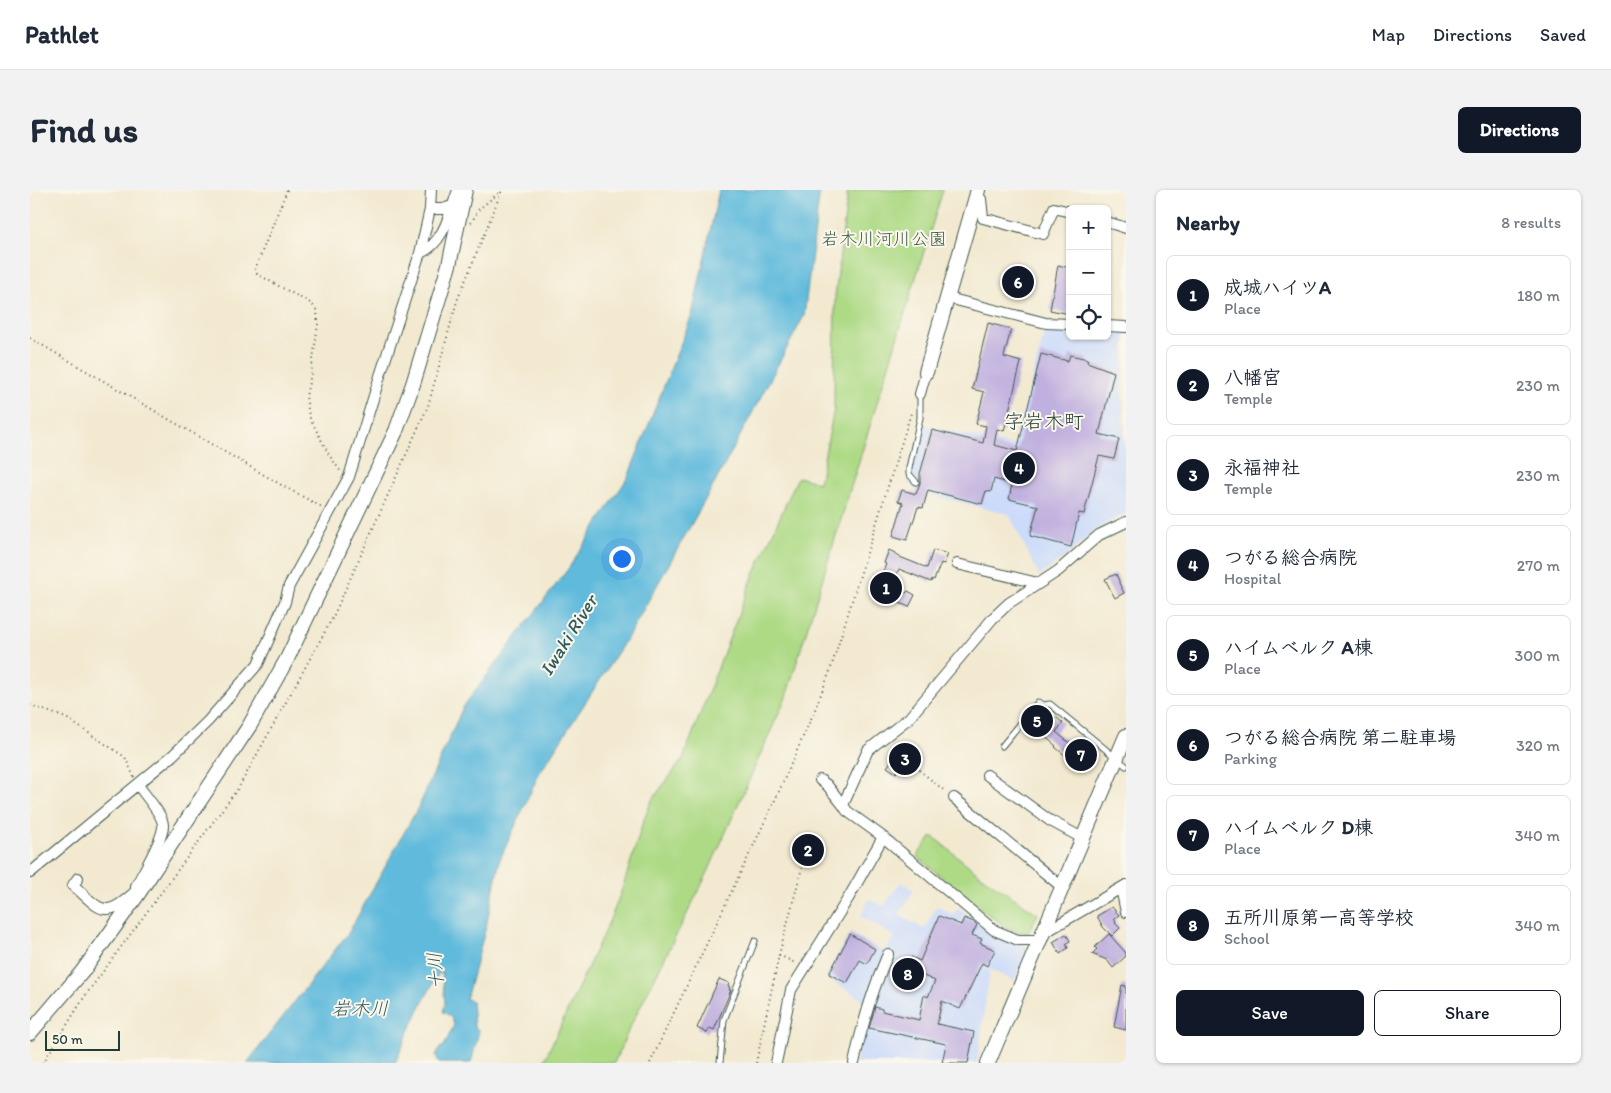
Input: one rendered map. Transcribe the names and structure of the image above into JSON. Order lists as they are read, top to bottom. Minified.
{"districts":["字岩木町"],"water":["Iwaki River","十川","岩木川"],"parks":["岩木川河川公園"],"scale_bar":"50 m","page":{"header":"Pathlet","nav":["Map","Directions","Saved"],"buttons":["Directions",["Save","Share"]],"title":"Find us","heading":["Nearby","8 results"],"map_buttons":["+","−"],"list":[{"mark":"1","name":"成城ハイツA","note":"Place","value":"180 m"},{"mark":"2","name":"八幡宮","note":"Temple","value":"230 m"},{"mark":"3","name":"永福神社","note":"Temple","value":"230 m"},{"mark":"4","name":"つがる総合病院","note":"Hospital","value":"270 m"},{"mark":"5","name":"ハイムベルク A棟","note":"Place","value":"300 m"},{"mark":"6","name":"つがる総合病院 第二駐車場","note":"Parking","value":"320 m"},{"mark":"7","name":"ハイムベルク D棟","note":"Place","value":"340 m"},{"mark":"8","name":"五所川原第一高等学校","note":"School","value":"340 m"}],"pins":["6","4","1","5","7","3","2","8"],"scale":"50 m"}}
